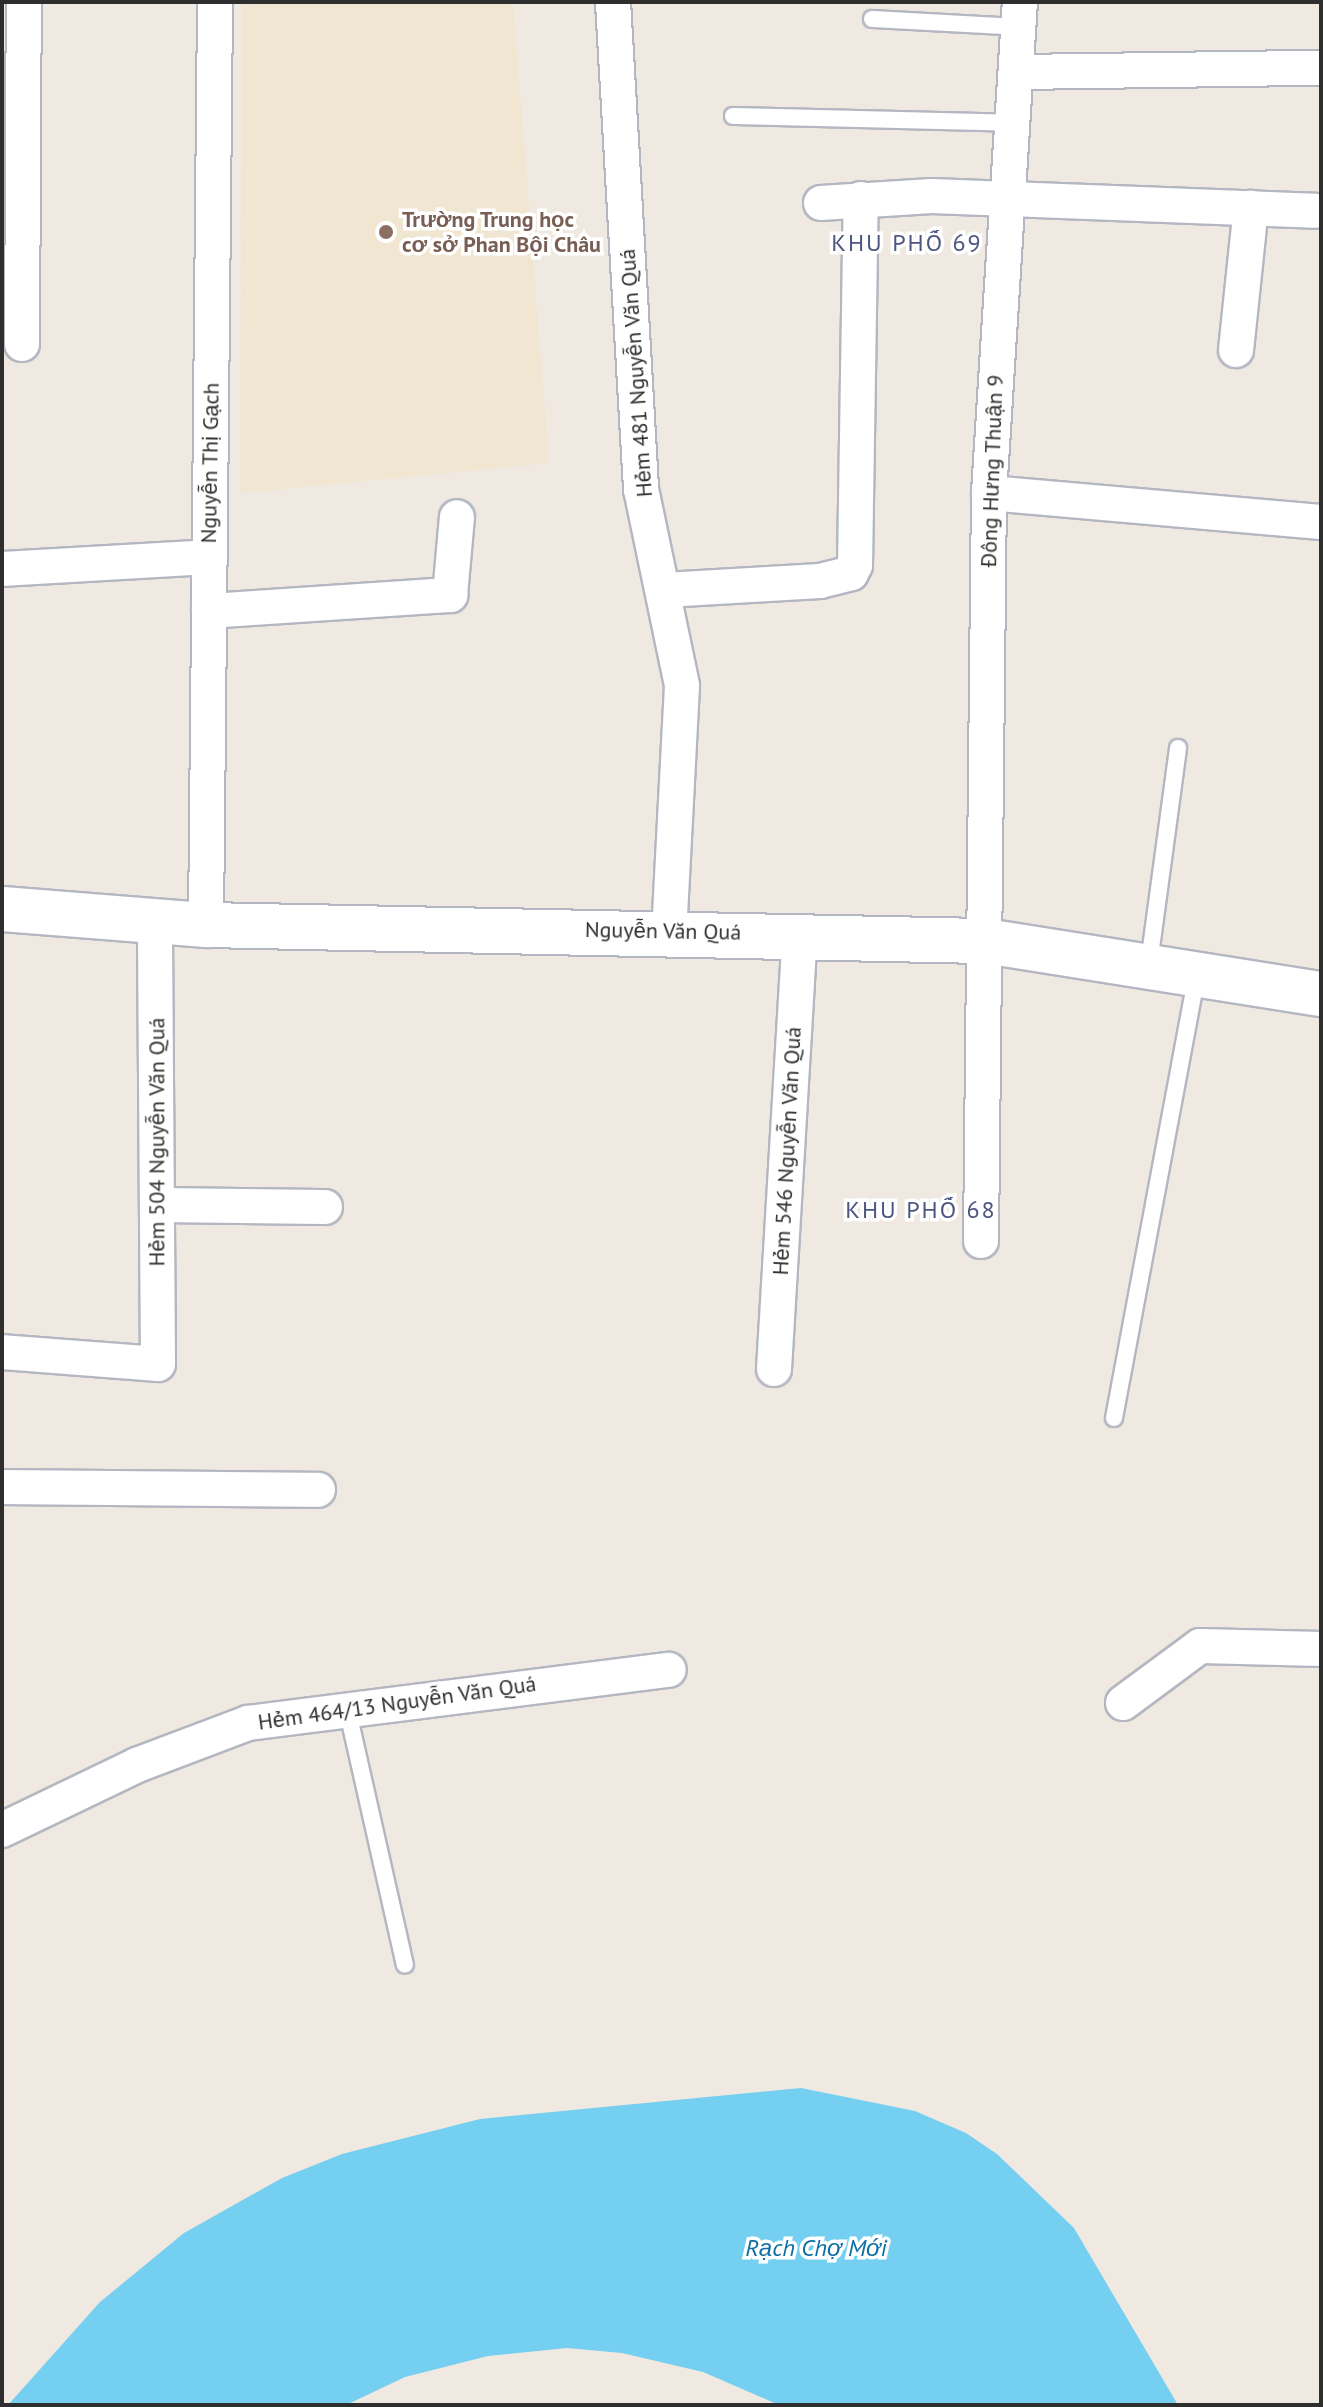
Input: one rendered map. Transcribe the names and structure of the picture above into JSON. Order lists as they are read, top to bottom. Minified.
{"streets":{"main road":["Nguyễn Văn Quá"],"street":["Hẻm 481 Nguyễn Văn Quá","Nguyễn Thị Gạch","Đông Hưng Thuận 9","Hẻm 504 Nguyễn Văn Quá","Hẻm 546 Nguyễn Văn Quá","Hẻm 464/13 Nguyễn Văn Quá"]},"crossings":[["Hẻm 481 Nguyễn Văn Quá","Nguyễn Văn Quá"],["Nguyễn Thị Gạch","Nguyễn Văn Quá"],["Đông Hưng Thuận 9","Nguyễn Văn Quá"],["Nguyễn Văn Quá","Hẻm 504 Nguyễn Văn Quá"],["Nguyễn Văn Quá","Hẻm 546 Nguyễn Văn Quá"]],"districts":["KHU PHỐ 69","KHU PHỐ 68"],"water":["Rạch Chợ Mới"],"places":["Trường Trung học cơ sở Phan Bội Châu"]}
